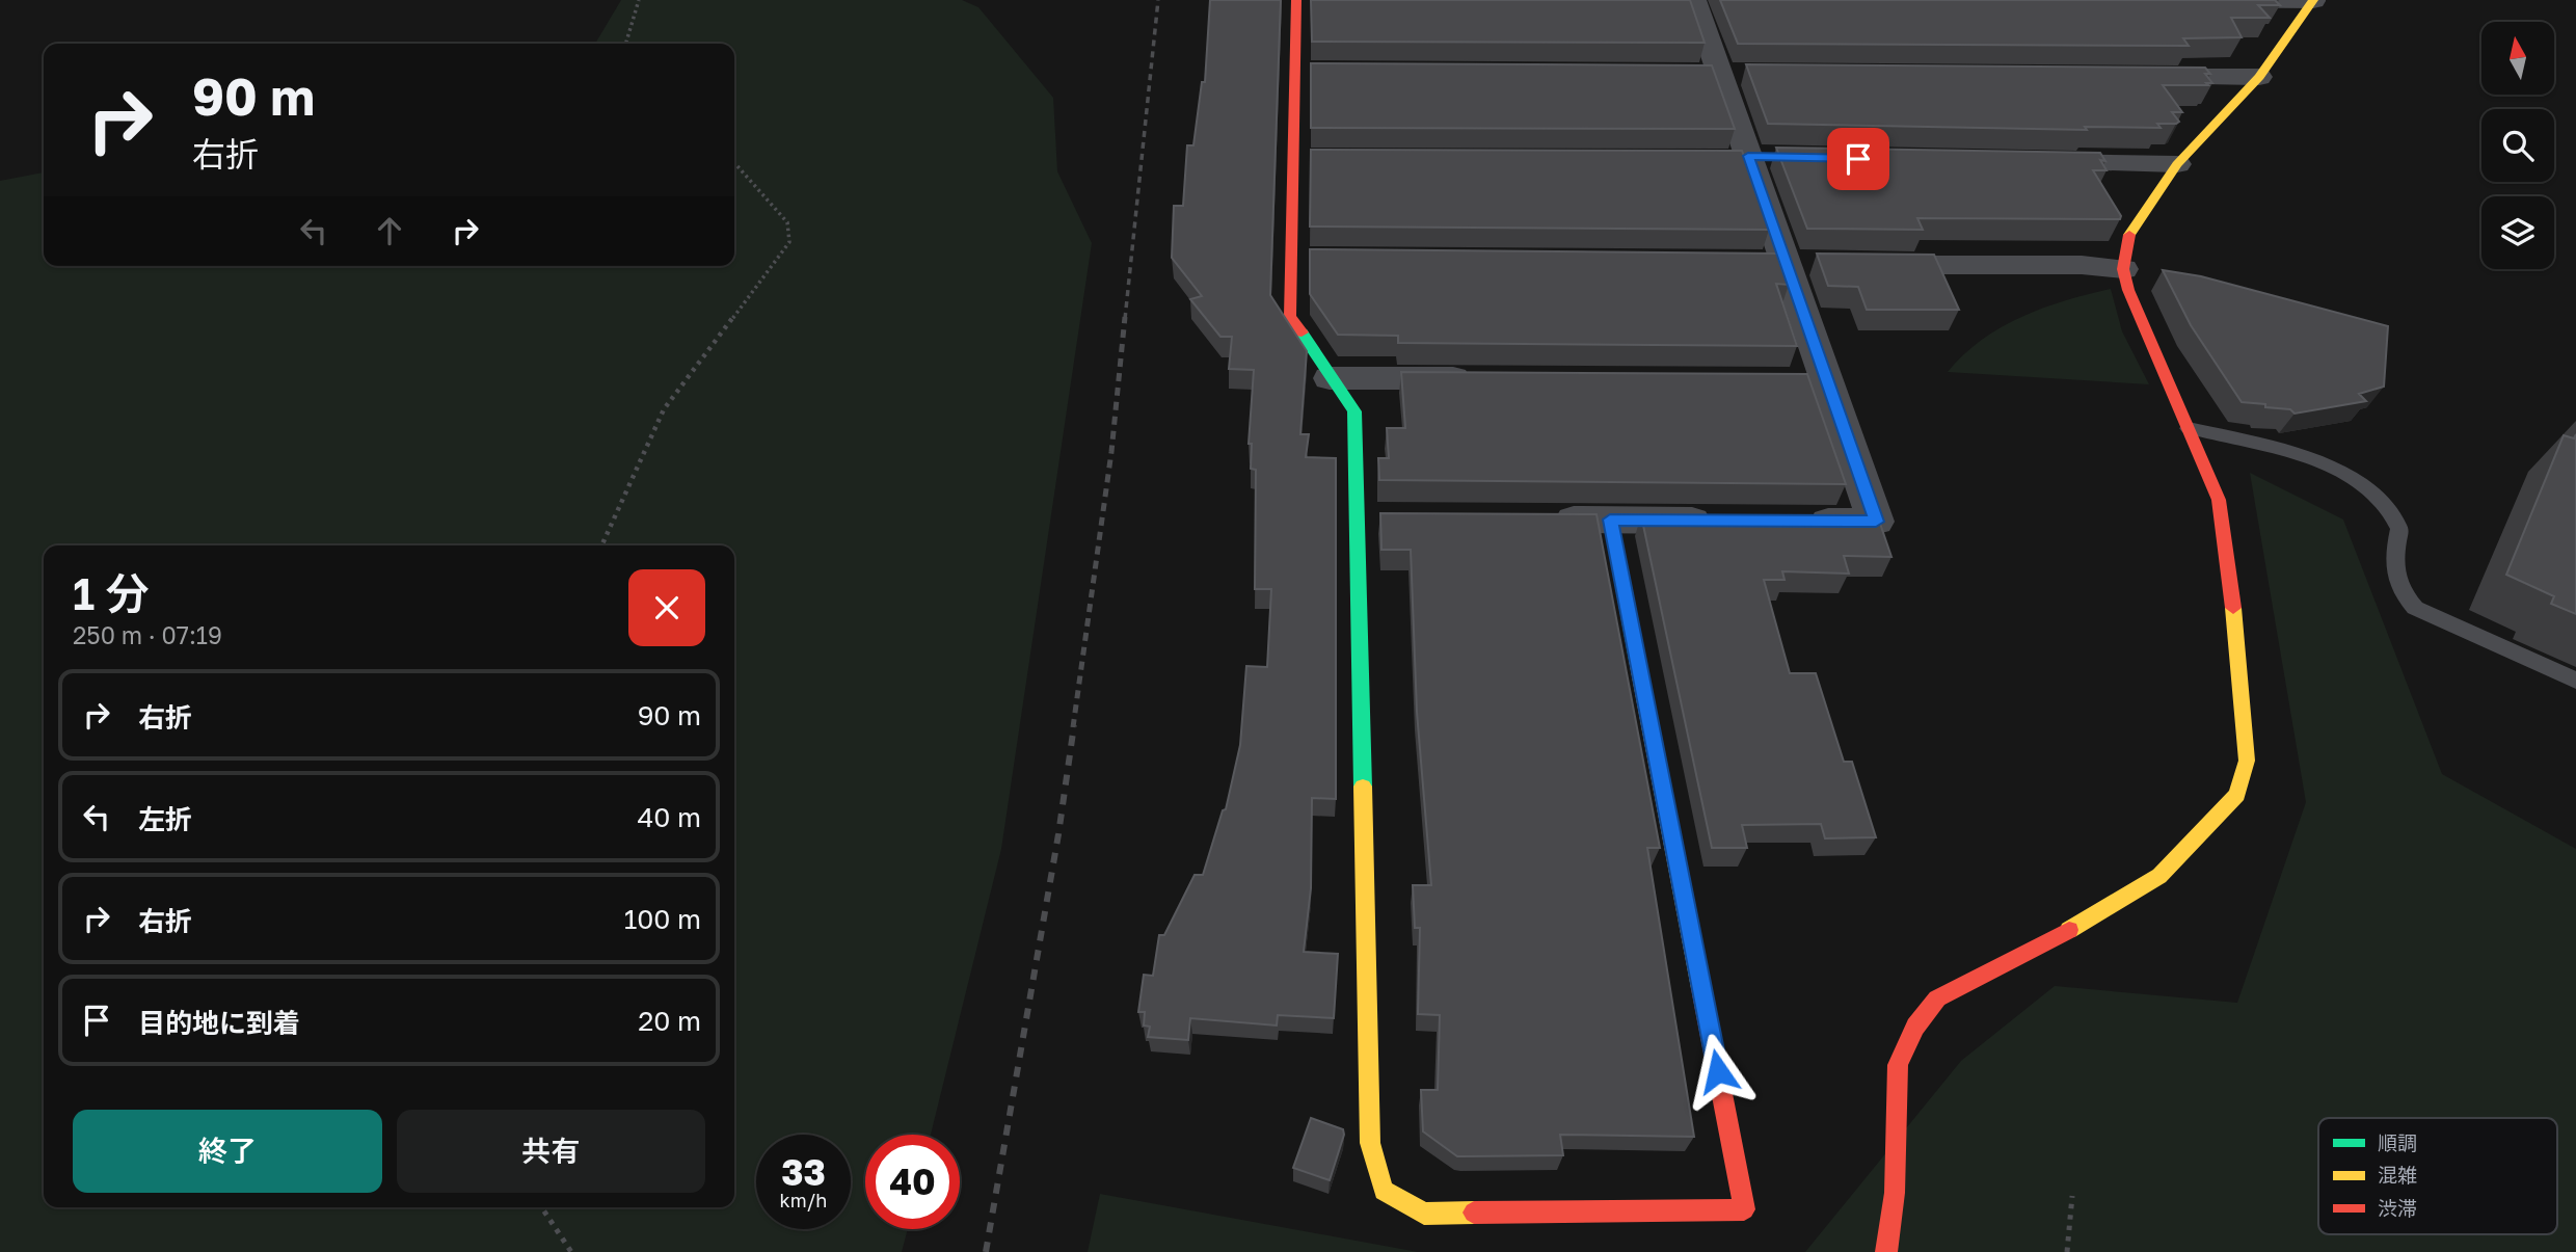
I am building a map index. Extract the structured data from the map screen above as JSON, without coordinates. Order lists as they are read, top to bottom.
{
  "legend": ["順調", "混雑", "渋滞"],
  "north": "top",
  "page": {
    "turn": ["90 m", "右折"],
    "heading": ["1 分", "250 m · 07:19"],
    "list": [
      {
        "name": "右折",
        "value": "90 m"
      },
      {
        "name": "左折",
        "value": "40 m"
      },
      {
        "name": "右折",
        "value": "100 m"
      },
      {
        "name": "目的地に到着",
        "value": "20 m"
      }
    ],
    "buttons": ["終了", "共有"],
    "speed": "33 km/h",
    "limit": "40"
  }
}
